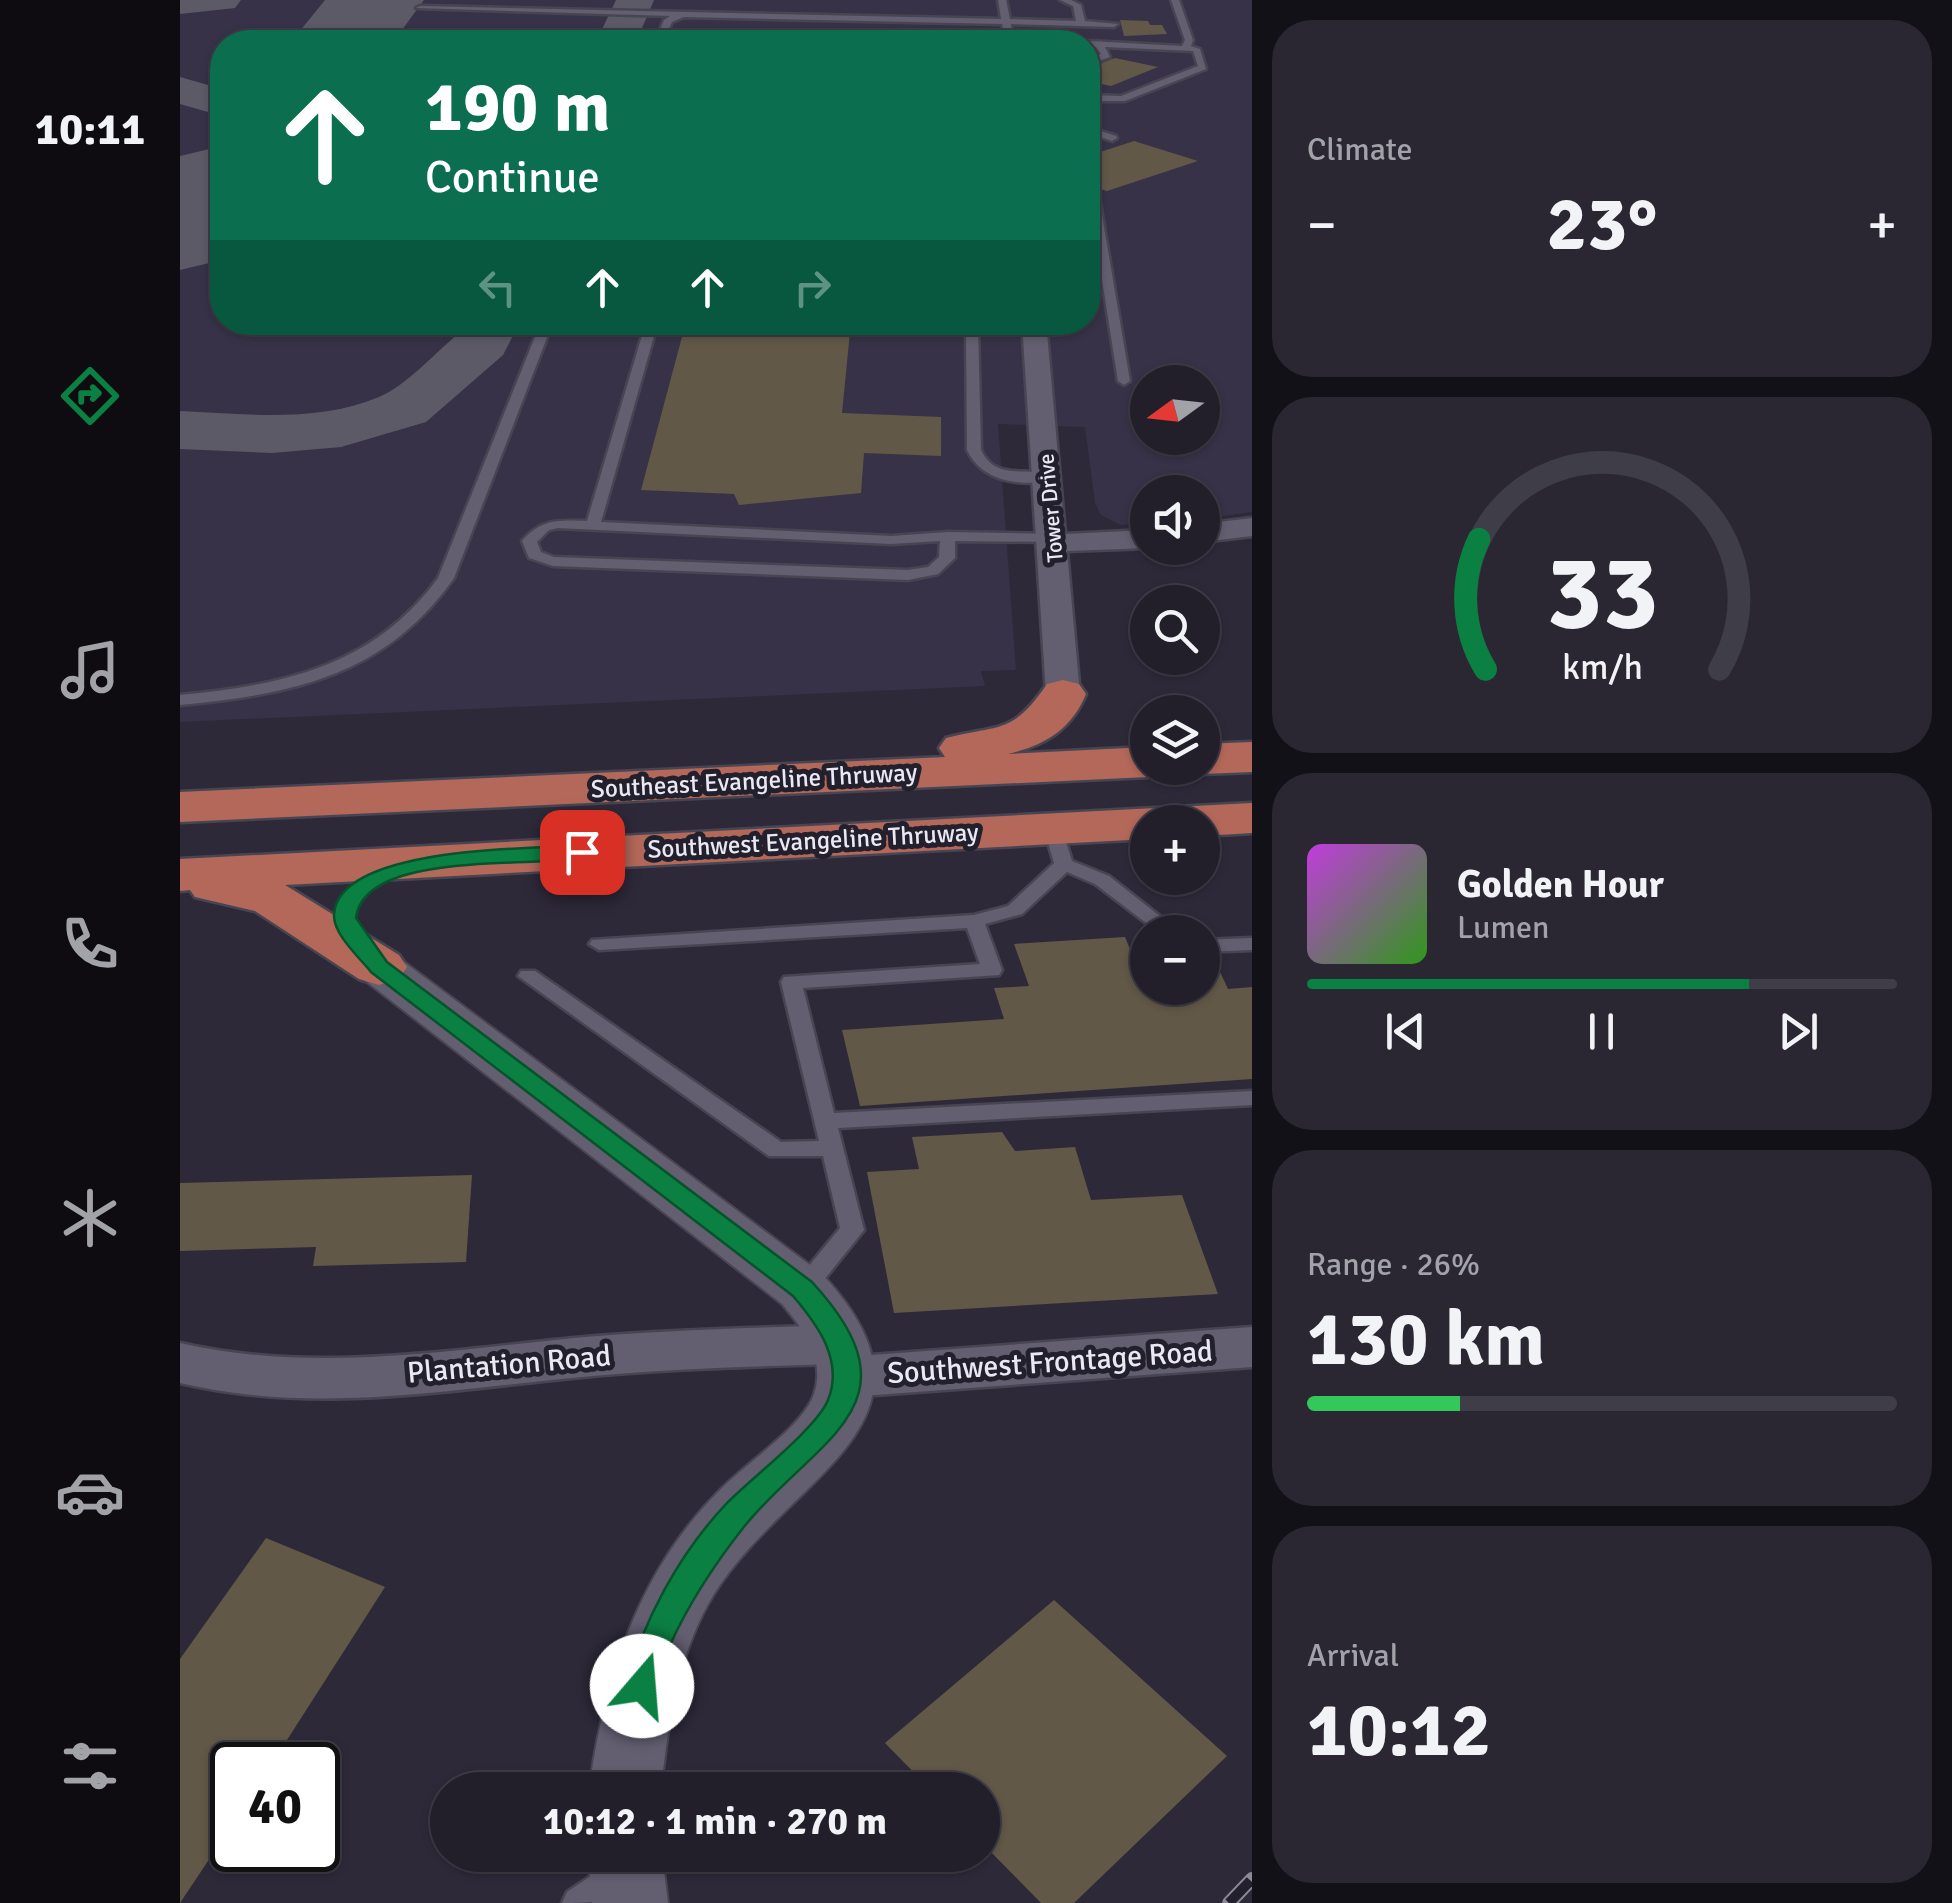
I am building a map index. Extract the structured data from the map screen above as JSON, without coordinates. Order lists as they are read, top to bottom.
{
  "streets": {
    "highway": ["Southeast Evangeline Thruway", "Southwest Evangeline Thruway"],
    "street": ["Tower Drive", "Southwest Frontage Road", "Plantation Road"]
  },
  "crossings": [
    ["Southwest Frontage Road", "Plantation Road"]
  ],
  "north": "left",
  "page": {
    "tabs": "10:11",
    "tile": [
      "Climate",
      ["Range · 26%", "130 km"],
      ["Arrival", "10:12"]
    ],
    "turn": ["190 m", "Continue"],
    "heat": ["−", "23°", "+"],
    "map_buttons": ["+", "−"],
    "song": ["Golden Hour", "Lumen"],
    "limit": "40",
    "trip": "10:12 · 1 min · 270 m",
    "gauge": ["33", "km/h"]
  }
}
